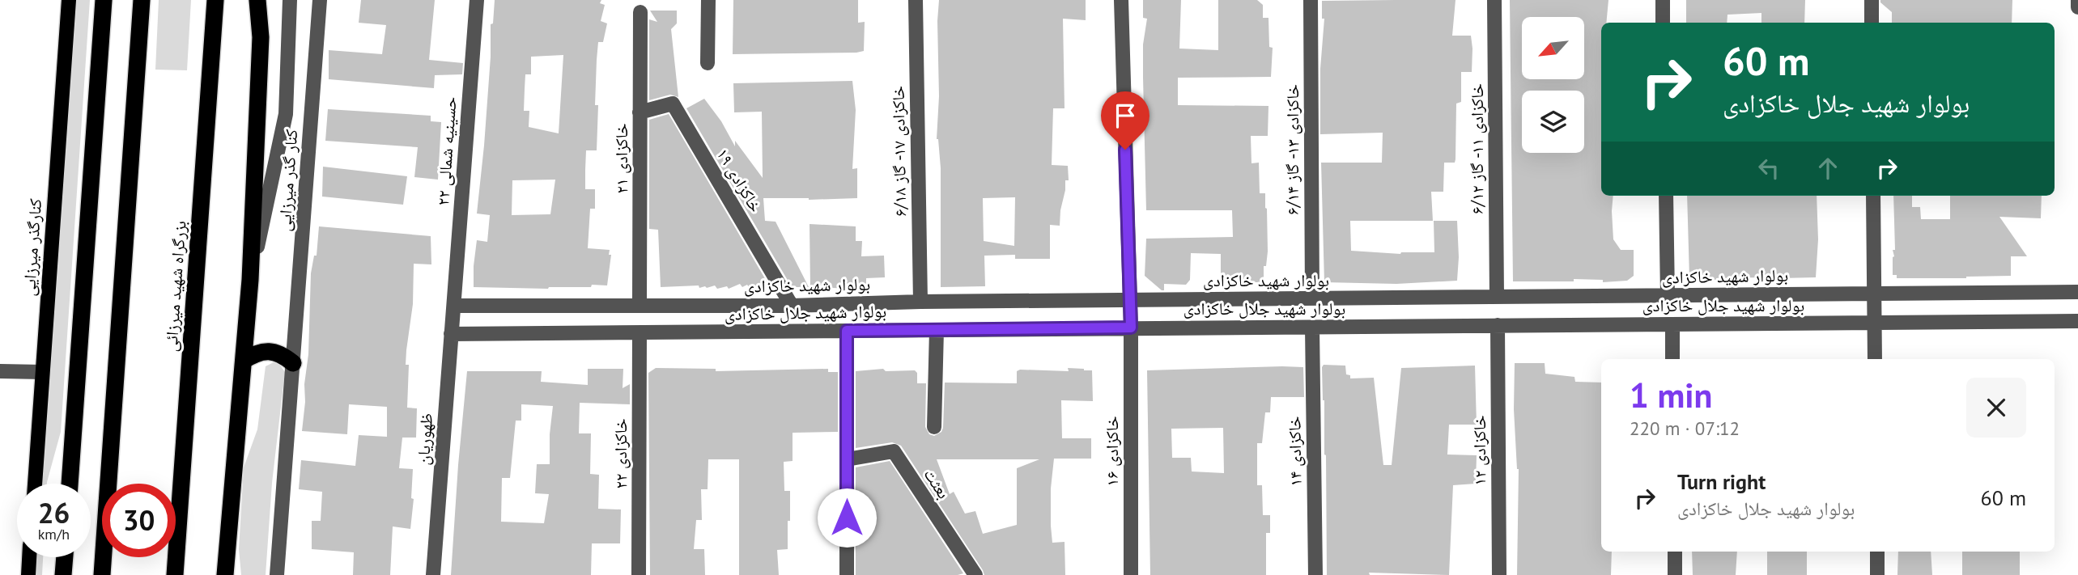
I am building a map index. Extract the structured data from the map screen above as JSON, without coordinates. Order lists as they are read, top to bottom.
{
  "streets": {
    "highway": ["بزرگراه شهید میرزائی"],
    "main road": ["کنارگذر میرزایی"],
    "street": [
      "خاکزادی ۱۱- گاز ۶/۱۲",
      "خاکزادی ۱۳- گاز ۶/۱۴",
      "حسینیه شمالی ۲۲",
      "خاکزادی ۱۷- گاز ۶/۱۸",
      "خاکزادی ۲۱",
      "کنار گذر میرزایی",
      "خاکزادی ۱۹",
      "بولوار شهید خاکزادی",
      "بولوار شهید جلال خاکزادی",
      "ظهوریان",
      "خاکزادی ۱۲",
      "خاکزادی ۱۶",
      "خاکزادی ۱۴",
      "خاکزادی ۲۲",
      "بعثت"
    ]
  },
  "crossings": [
    ["خاکزادی ۱۱- گاز ۶/۱۲", "بولوار شهید خاکزادی"],
    ["خاکزادی ۱۳- گاز ۶/۱۴", "بولوار شهید خاکزادی"],
    ["حسینیه شمالی ۲۲", "بولوار شهید خاکزادی"],
    ["حسینیه شمالی ۲۲", "ظهوریان"],
    ["خاکزادی ۱۷- گاز ۶/۱۸", "بولوار شهید خاکزادی"],
    ["خاکزادی ۲۱", "خاکزادی ۱۹"],
    ["خاکزادی ۲۱", "بولوار شهید خاکزادی"],
    ["خاکزادی ۱۹", "بولوار شهید خاکزادی"],
    ["بولوار شهید خاکزادی", "ظهوریان"],
    ["بولوار شهید خاکزادی", "خاکزادی ۱۶"],
    ["بولوار شهید جلال خاکزادی", "ظهوریان"],
    ["بولوار شهید جلال خاکزادی", "خاکزادی ۱۲"],
    ["بولوار شهید جلال خاکزادی", "خاکزادی ۱۶"],
    ["بولوار شهید جلال خاکزادی", "خاکزادی ۱۴"],
    ["بولوار شهید جلال خاکزادی", "خاکزادی ۲۲"]
  ],
  "north": "bottom left",
  "page": {
    "turn": ["60 m", "بولوار شهید جلال خاکزادی"],
    "heading": ["1 min", "220 m · 07:12"],
    "list": [
      {
        "name": "Turn right",
        "note": "بولوار شهید جلال خاکزادی",
        "value": "60 m"
      }
    ],
    "speed": "26 km/h",
    "limit": "30"
  }
}
